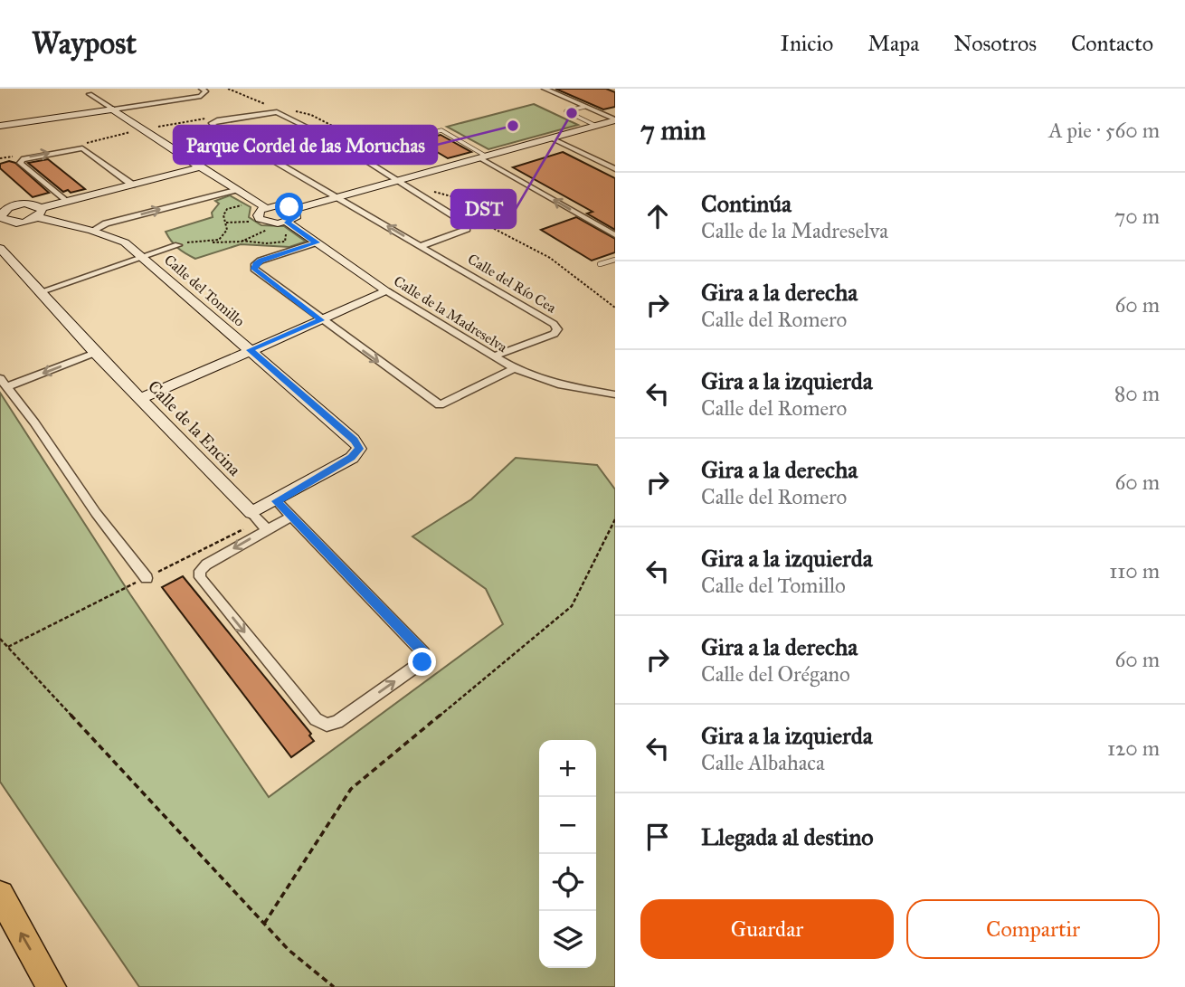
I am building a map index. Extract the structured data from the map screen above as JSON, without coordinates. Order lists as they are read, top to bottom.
{
  "streets": {
    "street": [
      "Calle del Río Cea",
      "Calle del Tomillo",
      "Calle de la Madreselva",
      "Calle de la Encina"
    ]
  },
  "crossings": [
    ["Calle del Río Cea", "Calle de la Madreselva"]
  ],
  "places": ["DST", "Parque Cordel de las Moruchas"],
  "page": {
    "header": "Waypost",
    "nav": [
      "Inicio",
      "Mapa",
      "Nosotros",
      "Contacto"
    ],
    "heading": ["7 min", "A pie · 560 m"],
    "list": [
      ["Continúa", "Calle de la Madreselva", "70 m"],
      ["Gira a la derecha", "Calle del Romero", "60 m"],
      ["Gira a la izquierda", "Calle del Romero", "80 m"],
      ["Gira a la derecha", "Calle del Romero", "60 m"],
      ["Gira a la izquierda", "Calle del Tomillo", "110 m"],
      ["Gira a la derecha", "Calle del Orégano", "60 m"],
      ["Gira a la izquierda", "Calle Albahaca", "120 m"],
      "Llegada al destino"
    ],
    "map_buttons": ["+", "−"],
    "buttons": ["Guardar", "Compartir"]
  }
}
